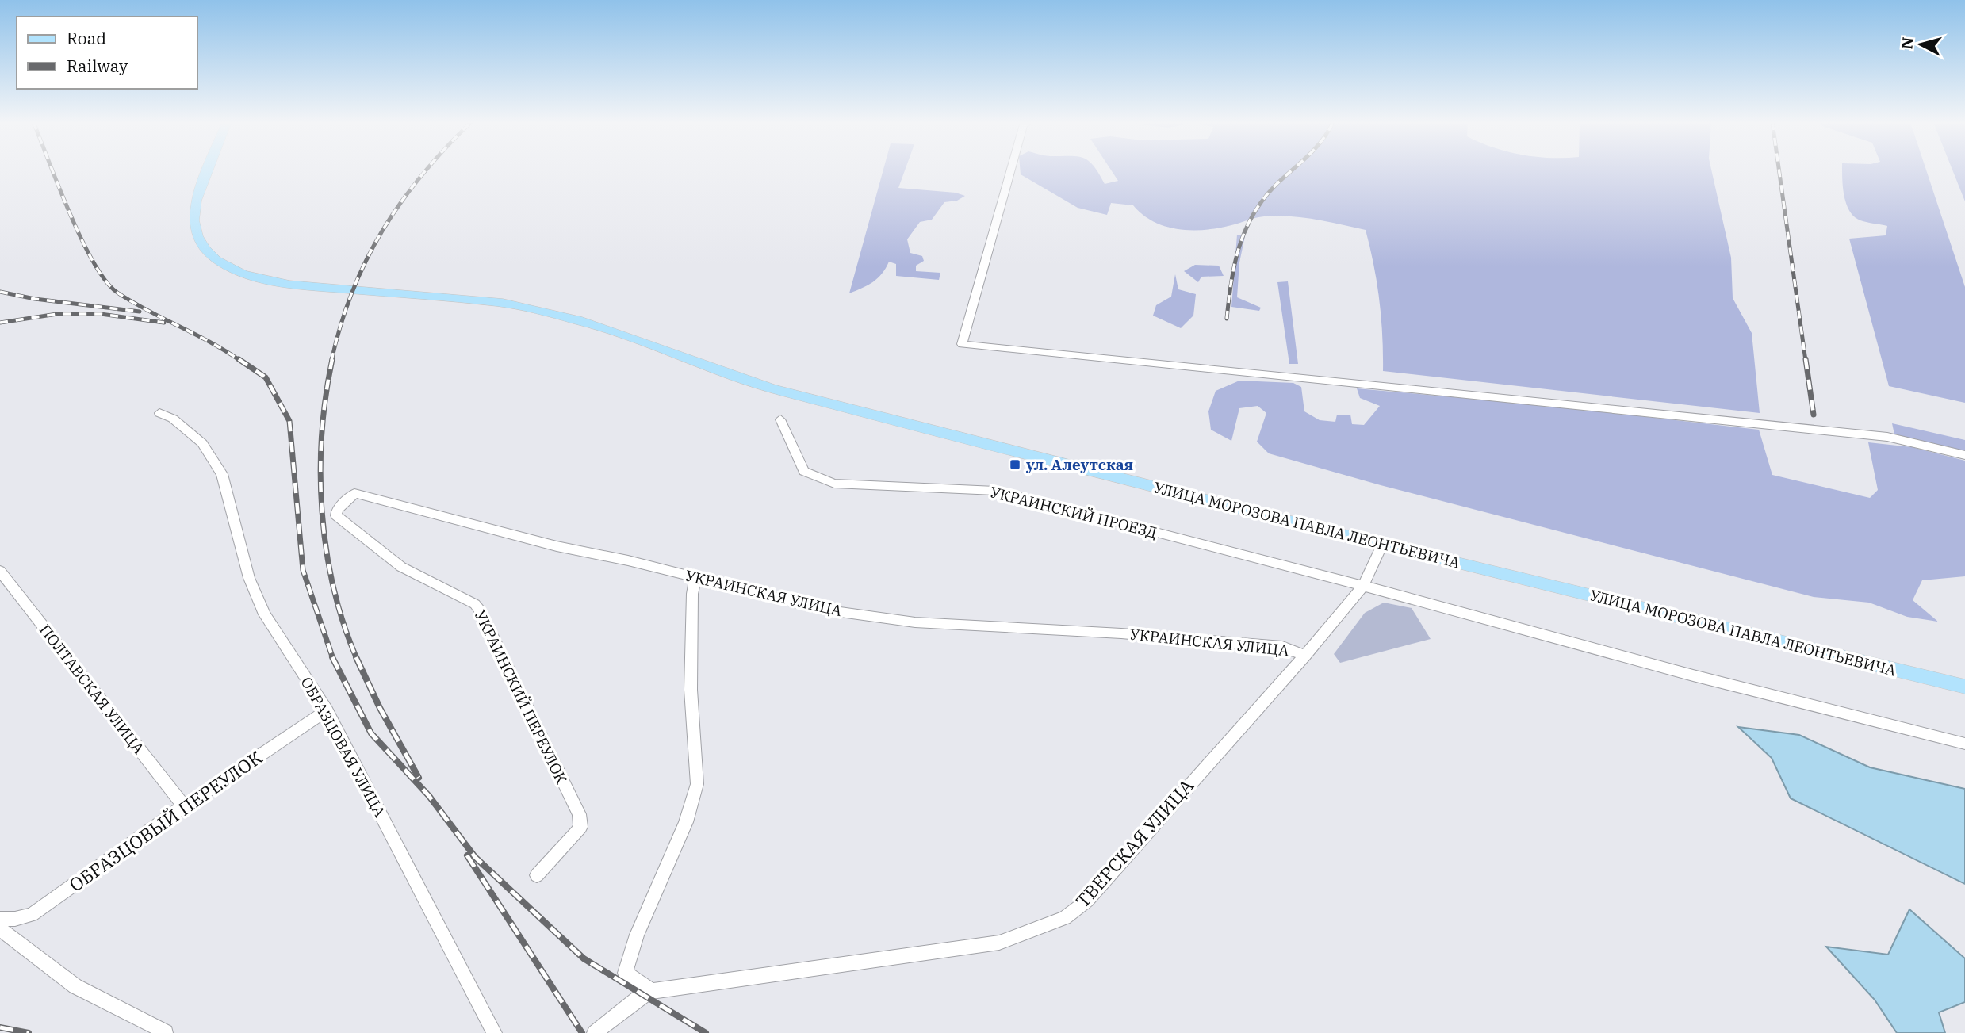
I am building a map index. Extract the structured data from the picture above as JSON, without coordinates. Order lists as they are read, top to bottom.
{
  "streets": {
    "main road": ["УЛИЦА МОРОЗОВА ПАВЛА ЛЕОНТЬЕВИЧА"],
    "street": [
      "УКРАИНСКИЙ ПРОЕЗД",
      "УКРАИНСКАЯ УЛИЦА",
      "ПОЛТАВСКАЯ УЛИЦА",
      "УКРАИНСКИЙ ПЕРЕУЛОК",
      "ОБРАЗЦОВАЯ УЛИЦА",
      "ОБРАЗЦОВЫЙ ПЕРЕУЛОК",
      "ТВЕРСКАЯ УЛИЦА"
    ]
  },
  "crossings": [
    ["УКРАИНСКИЙ ПРОЕЗД", "ТВЕРСКАЯ УЛИЦА"],
    ["УЛИЦА МОРОЗОВА ПАВЛА ЛЕОНТЬЕВИЧА", "ТВЕРСКАЯ УЛИЦА"],
    ["УКРАИНСКАЯ УЛИЦА", "УКРАИНСКИЙ ПЕРЕУЛОК"],
    ["УКРАИНСКАЯ УЛИЦА", "ТВЕРСКАЯ УЛИЦА"],
    ["ПОЛТАВСКАЯ УЛИЦА", "ОБРАЗЦОВЫЙ ПЕРЕУЛОК"],
    ["ОБРАЗЦОВАЯ УЛИЦА", "ОБРАЗЦОВЫЙ ПЕРЕУЛОК"]
  ],
  "places": {
    "transit": ["ул. Алеутская"]
  },
  "legend": ["Road", "Railway"],
  "north": "left"
}
